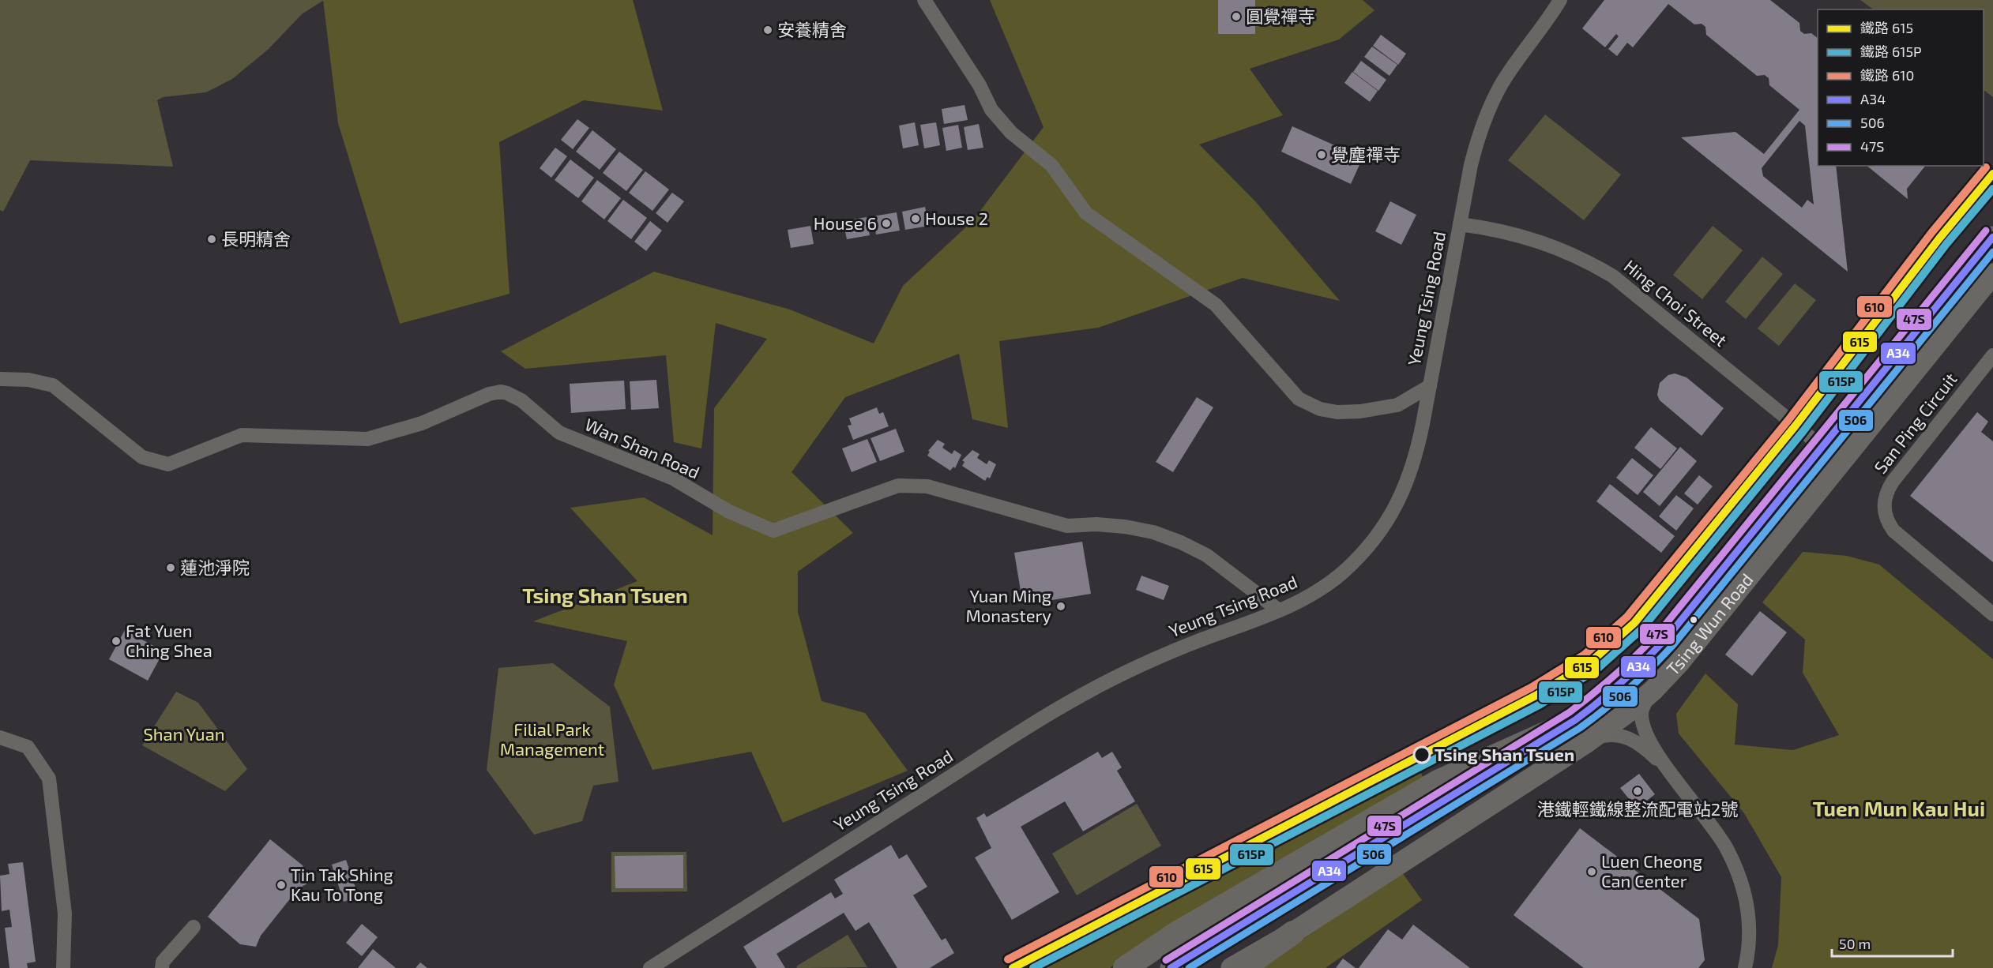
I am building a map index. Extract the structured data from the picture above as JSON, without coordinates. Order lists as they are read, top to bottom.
{
  "streets": {
    "main road": ["Tsing Wun Road"],
    "street": [
      "Yeung Tsing Road",
      "Hing Choi Street",
      "San Ping Circuit",
      "Wan Shan Road"
    ]
  },
  "crossings": [
    ["Yeung Tsing Road", "Hing Choi Street"],
    ["Yeung Tsing Road", "Wan Shan Road"],
    ["Hing Choi Street", "Tsing Wun Road"]
  ],
  "districts": ["Tsing Shan Tsuen", "Tuen Mun Kau Hui"],
  "parks": ["Filial Park Management", "Shan Yuan"],
  "places": [
    "圓覺禪寺",
    "安養精舍",
    "覺塵禪寺",
    "House 2",
    "House 6",
    "長明精舍",
    "蓮池淨院",
    "Yuan Ming Monastery",
    "Fat Yuen Ching Shea",
    "Tsing Shan Tsuen",
    "港鐵輕鐵線整流配電站2號",
    "Luen Cheong Can Center",
    "Tin Tak Shing Kau To Tong"
  ],
  "lines": [
    "rail line 610",
    "rail line 615",
    "rail line 615P",
    "transit line 47S",
    "transit line A34",
    "transit line 506"
  ],
  "legend": [
    "鐵路 615",
    "鐵路 615P",
    "鐵路 610",
    "A34",
    "506",
    "47S"
  ],
  "scale_bar": "50 m"
}
